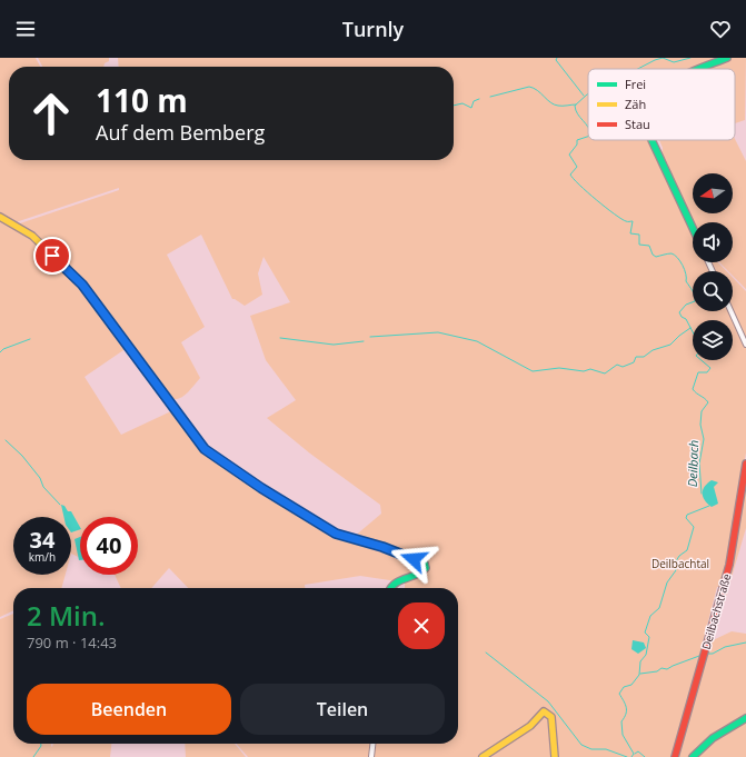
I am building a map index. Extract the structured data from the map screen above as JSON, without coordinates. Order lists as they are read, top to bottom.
{
  "streets": {
    "street": ["Deilbachstraße"]
  },
  "water": ["Deilbach"],
  "parks": ["Deilbachtal"],
  "legend": ["Frei", "Zäh", "Stau"],
  "north": "left",
  "page": {
    "header": "Turnly",
    "turn": ["110 m", "Auf dem Bemberg"],
    "speed": "34 km/h",
    "limit": "40",
    "heading": ["2 Min.", "790 m · 14:43"],
    "buttons": ["Beenden", "Teilen"]
  }
}
